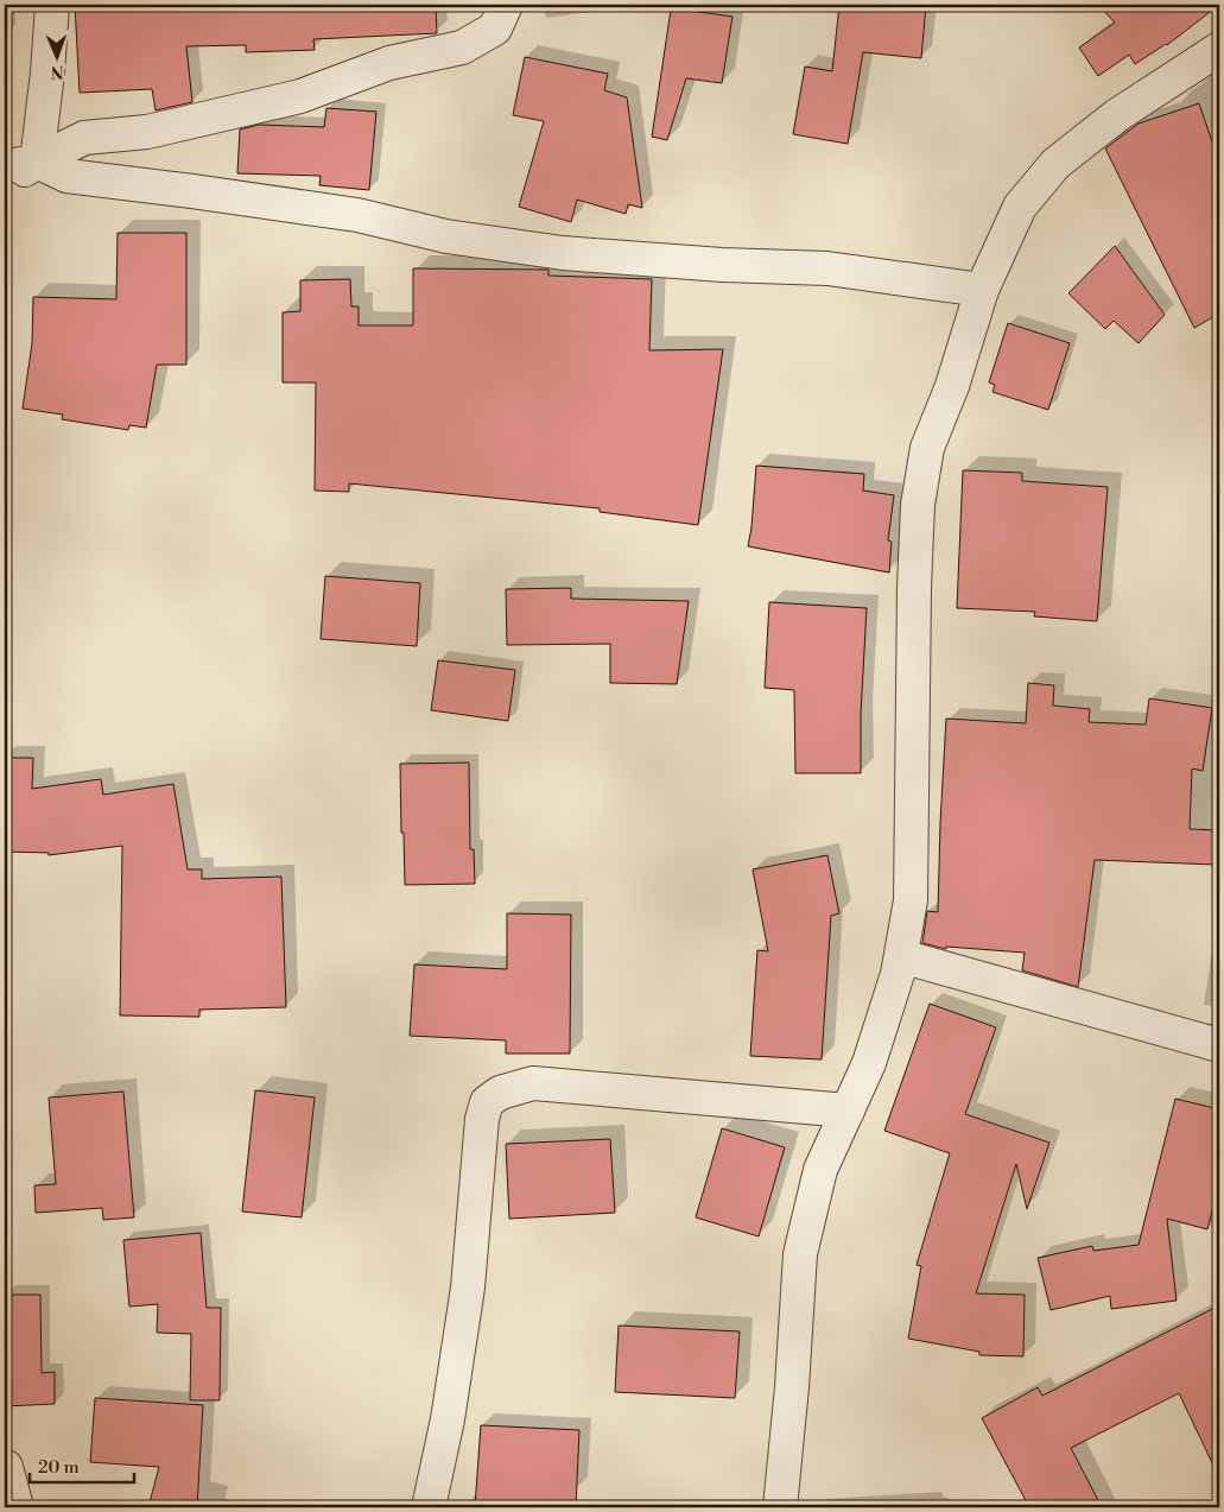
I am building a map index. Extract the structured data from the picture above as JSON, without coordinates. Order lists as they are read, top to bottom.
{
  "scale_bar": "20 m",
  "north": "bottom"
}
